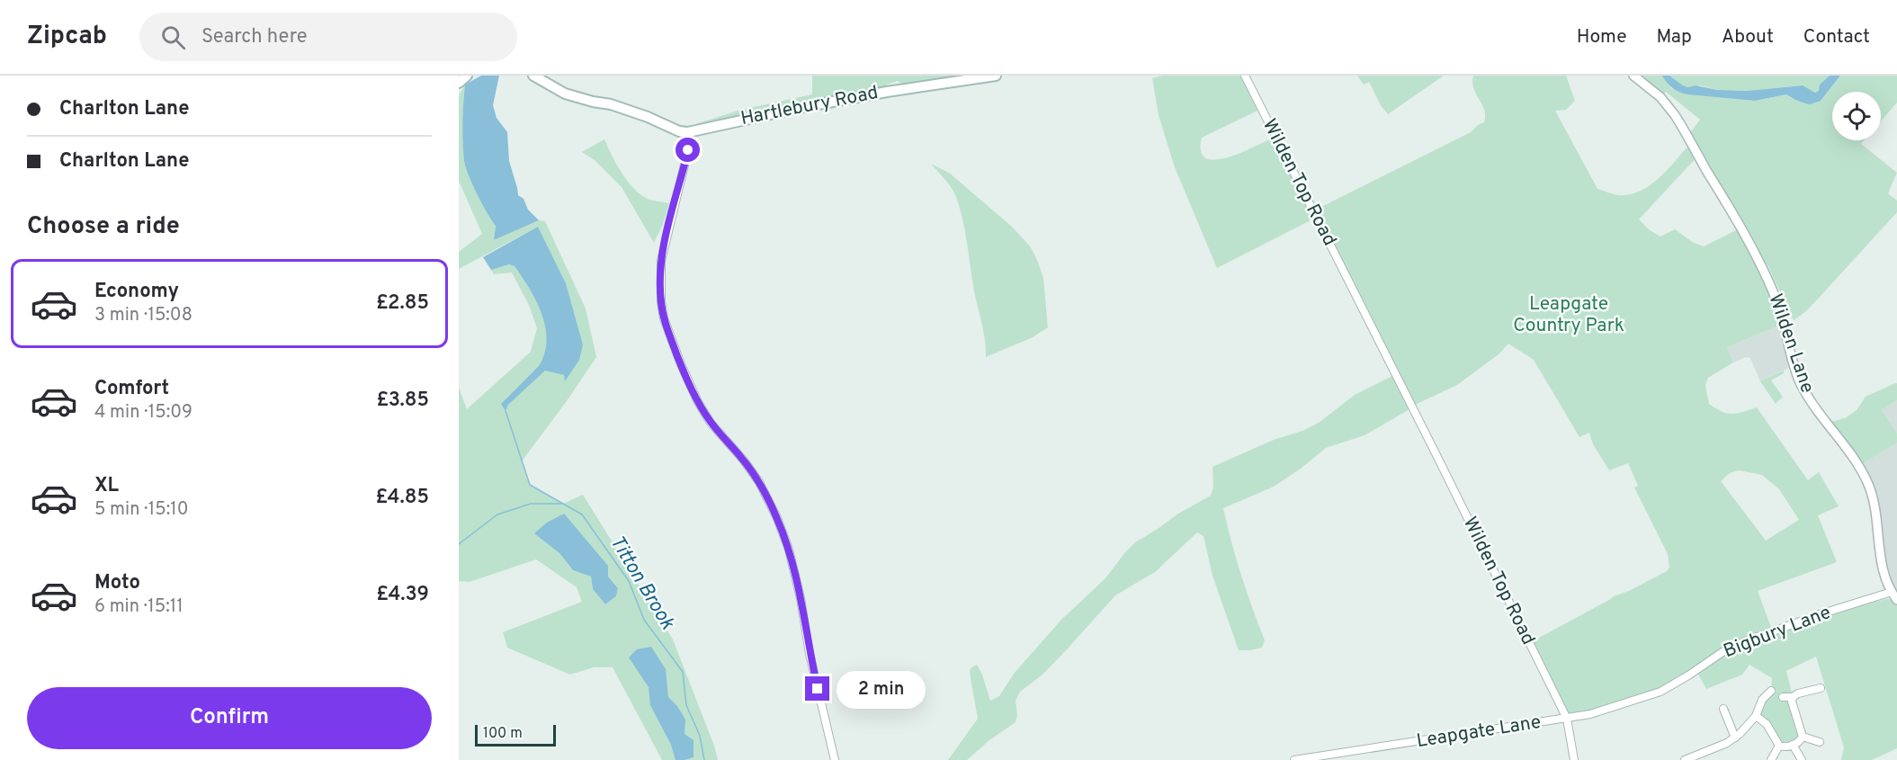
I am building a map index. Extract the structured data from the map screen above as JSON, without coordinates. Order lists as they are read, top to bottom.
{
  "streets": {
    "main road": ["Hartlebury Road"],
    "street": [
      "Wilden Top Road",
      "Wilden Lane",
      "Bigbury Lane",
      "Leapgate Lane"
    ]
  },
  "crossings": [
    ["Wilden Top Road", "Bigbury Lane"],
    ["Wilden Top Road", "Leapgate Lane"],
    ["Wilden Lane", "Bigbury Lane"],
    ["Bigbury Lane", "Leapgate Lane"]
  ],
  "water": ["Titton Brook"],
  "parks": ["Leapgate Country Park"],
  "scale_bar": "100 m",
  "page": {
    "header": "Zipcab",
    "search": "Search here",
    "nav": [
      "Home",
      "Map",
      "About",
      "Contact"
    ],
    "banner": ["Charlton Lane", "Charlton Lane"],
    "heading": "Choose a ride",
    "list": [
      {
        "name": "Economy",
        "note": "3 min · 15:08",
        "value": "£2.85"
      },
      {
        "name": "Comfort",
        "note": "4 min · 15:09",
        "value": "£3.85"
      },
      {
        "name": "XL",
        "note": "5 min · 15:10",
        "value": "£4.85"
      },
      {
        "name": "Moto",
        "note": "6 min · 15:11",
        "value": "£4.39"
      }
    ],
    "bubble": "2 min",
    "buttons": "Confirm",
    "scale": "100 m"
  }
}
